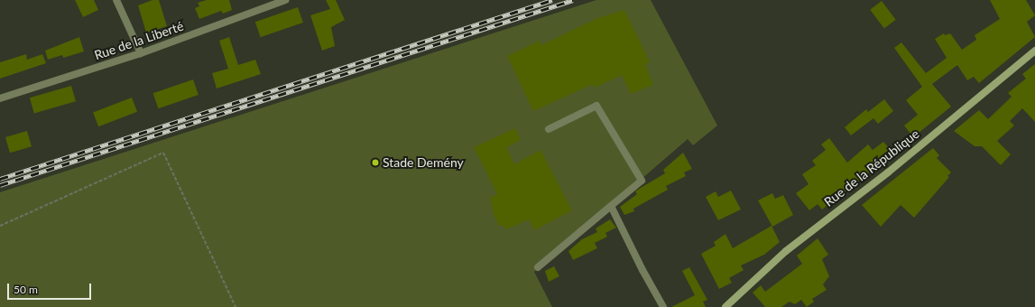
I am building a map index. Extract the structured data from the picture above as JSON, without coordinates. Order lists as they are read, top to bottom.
{
  "streets": {
    "main road": ["Rue de la République"],
    "street": ["Rue de la Liberté"]
  },
  "places": ["Stade Demény"],
  "scale_bar": "50 m"
}
